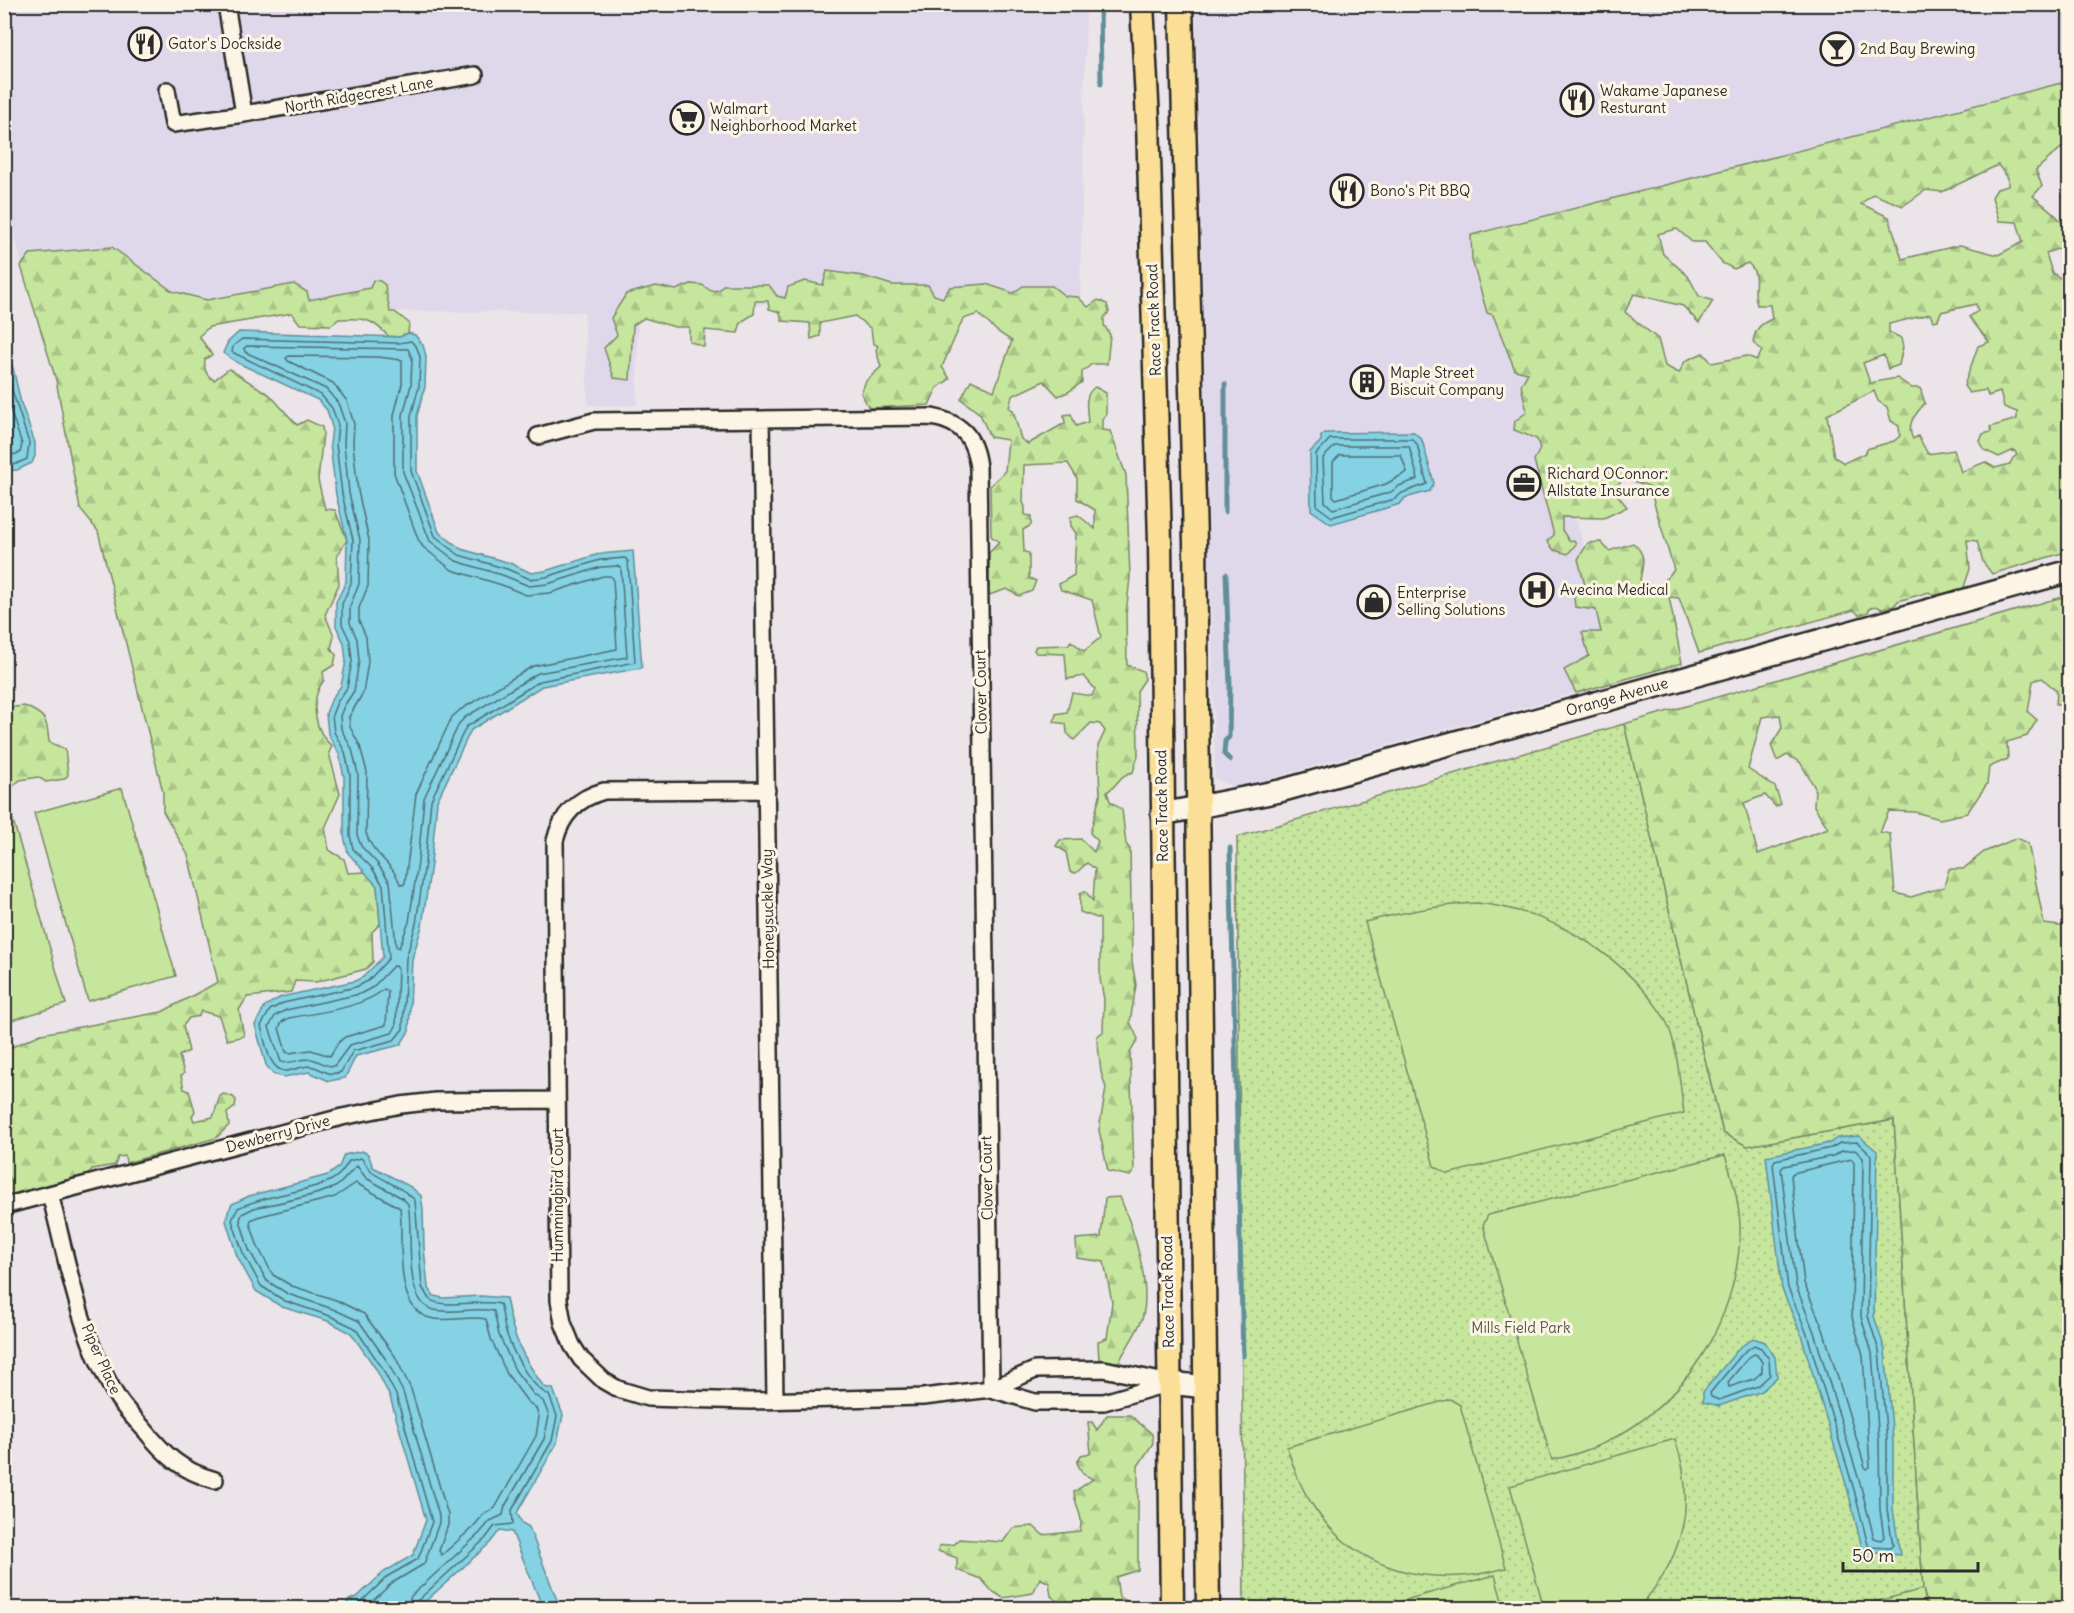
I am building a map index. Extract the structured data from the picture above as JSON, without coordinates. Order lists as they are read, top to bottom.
{
  "streets": {
    "main road": ["Race Track Road"],
    "street": [
      "North Ridgecrest Lane",
      "Clover Court",
      "Orange Avenue",
      "Honeysuckle Way",
      "Dewberry Drive",
      "Hummingbird Court",
      "Piper Place"
    ]
  },
  "crossings": [
    ["Race Track Road", "Orange Avenue"],
    ["Race Track Road", "Hummingbird Court"],
    ["Clover Court", "Honeysuckle Way"],
    ["Clover Court", "Hummingbird Court"],
    ["Honeysuckle Way", "Hummingbird Court"],
    ["Dewberry Drive", "Hummingbird Court"],
    ["Dewberry Drive", "Piper Place"]
  ],
  "parks": ["Mills Field Park"],
  "places": {
    "restaurant": ["Gator's Dockside", "Wakame Japanese Resturant", "Bono's Pit BBQ"],
    "bar": ["2nd Bay Brewing"],
    "supermarket": ["Walmart Neighborhood Market"],
    "building": ["Maple Street Biscuit Company"],
    "office": ["Richard OConnor: Allstate Insurance"],
    "hospital": ["Avecina Medical"],
    "shop": ["Enterprise Selling Solutions"]
  },
  "scale_bar": "50 m"
}
